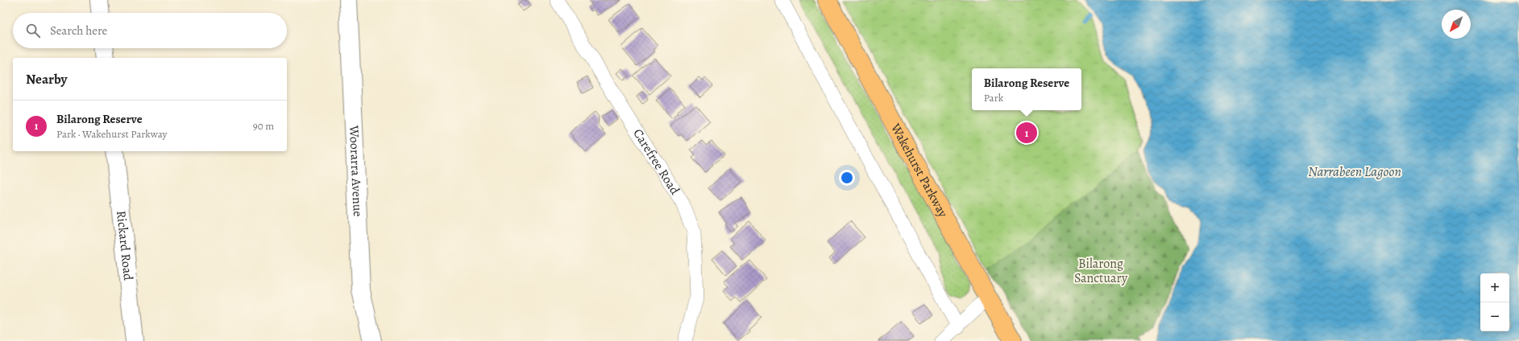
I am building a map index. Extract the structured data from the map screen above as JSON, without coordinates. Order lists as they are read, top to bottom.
{
  "streets": {
    "main road": ["Wakehurst Parkway"],
    "street": ["Carefree Road", "Woorarra Avenue", "Rickard Road"]
  },
  "water": ["Narrabeen Lagoon"],
  "parks": ["Bilarong Sanctuary"],
  "north": "bottom left",
  "page": {
    "search": "Search here",
    "heading": "Nearby",
    "popup": ["Bilarong Reserve", "Park"],
    "list": [
      {
        "mark": "1",
        "name": "Bilarong Reserve",
        "note": "Park · Wakehurst Parkway",
        "value": "90 m"
      }
    ],
    "pins": "1",
    "map_buttons": ["+", "−"]
  }
}
